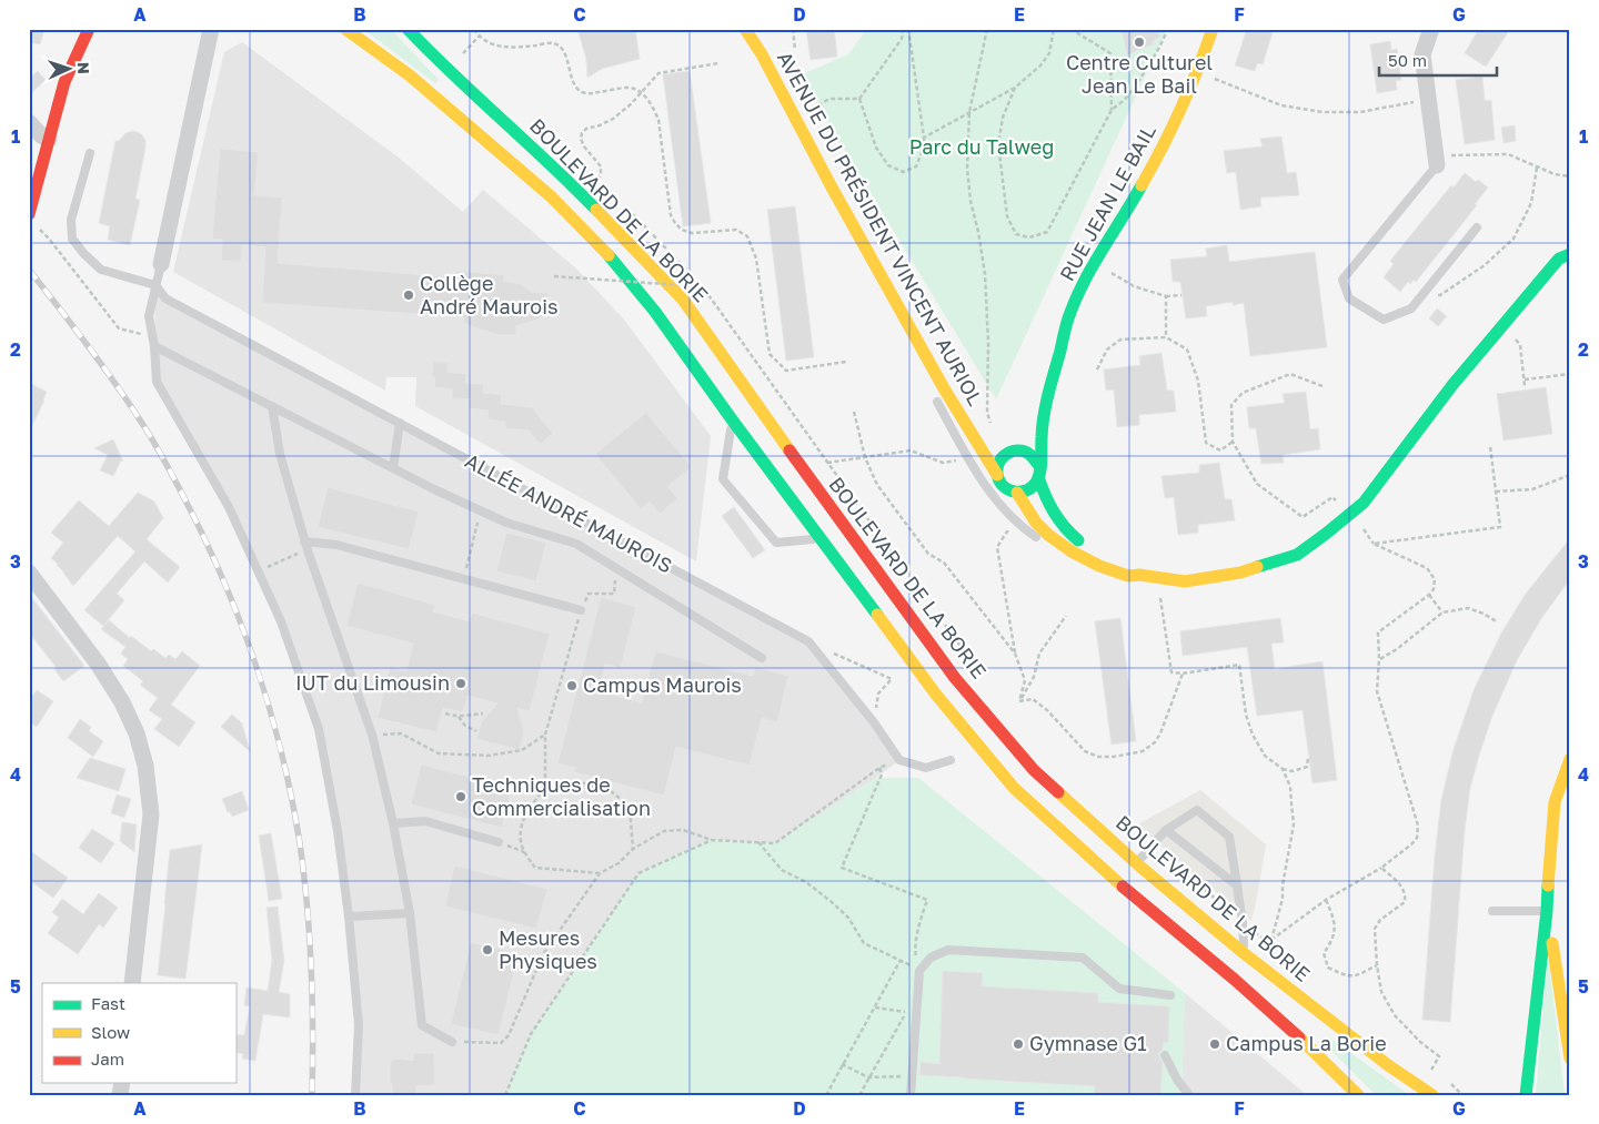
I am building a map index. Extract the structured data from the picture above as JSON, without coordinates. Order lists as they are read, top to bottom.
{
  "streets": {
    "main road": ["RUE JEAN LE BAIL", "BOULEVARD DE LA BORIE", "AVENUE DU PRÉSIDENT VINCENT AURIOL"],
    "lane": ["ALLÉE ANDRÉ MAUROIS"]
  },
  "crossings": [
    ["RUE JEAN LE BAIL", "AVENUE DU PRÉSIDENT VINCENT AURIOL"]
  ],
  "parks": ["Parc du Talweg"],
  "places": [
    "Centre Culturel Jean Le Bail",
    "Collège André Maurois",
    "IUT du Limousin",
    "Campus Maurois",
    "Techniques de Commercialisation",
    "Mesures Physiques",
    "Gymnase G1",
    "Campus La Borie"
  ],
  "legend": ["Fast", "Slow", "Jam"],
  "scale_bar": "50 m",
  "north": "right",
  "grid": {
    "columns": [
      "A",
      "B",
      "C",
      "D",
      "E",
      "F",
      "G"
    ],
    "rows": [
      "1",
      "2",
      "3",
      "4",
      "5"
    ]
  }
}
